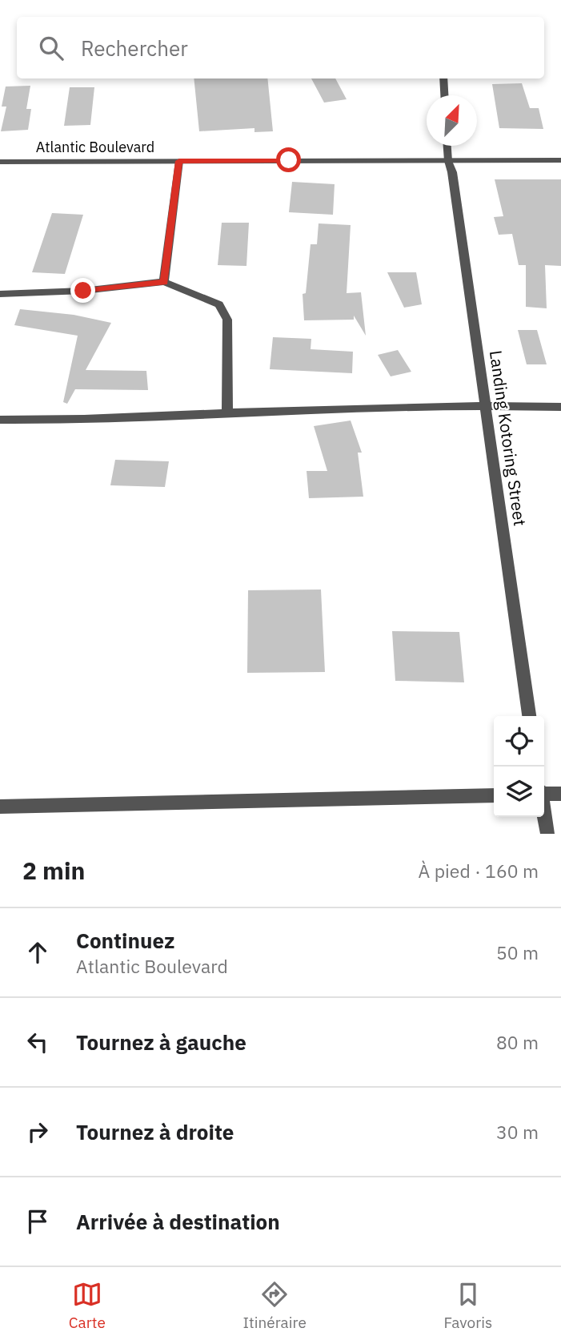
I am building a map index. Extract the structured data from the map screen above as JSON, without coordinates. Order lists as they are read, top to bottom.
{
  "streets": {
    "street": ["Atlantic Boulevard", "Landing Kotoring Street"]
  },
  "crossings": [
    ["Atlantic Boulevard", "Landing Kotoring Street"]
  ],
  "north": "top right",
  "page": {
    "search": "Rechercher",
    "heading": ["2 min", "À pied · 160 m"],
    "list": [
      ["Continuez", "Atlantic Boulevard", "50 m"],
      ["Tournez à gauche", "80 m"],
      ["Tournez à droite", "30 m"],
      "Arrivée à destination"
    ],
    "nav": ["Carte", "Itinéraire", "Favoris"]
  }
}
